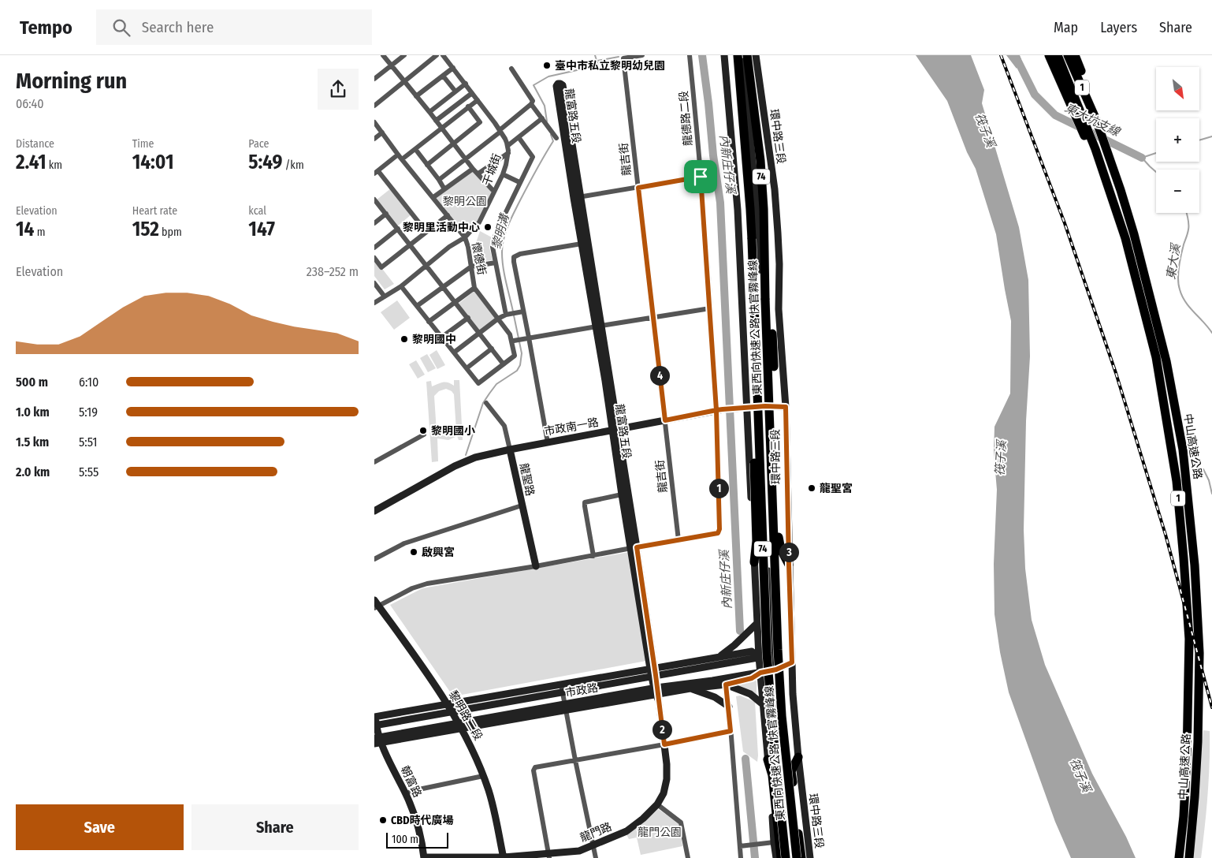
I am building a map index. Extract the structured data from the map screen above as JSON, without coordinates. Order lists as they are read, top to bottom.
{
  "streets": {
    "highway": [
      "1",
      "74",
      "東西向快速公路 快官霧峰線",
      "中山高速公路"
    ],
    "street": [
      "龍富路五段",
      "龍德路二段",
      "環中路三段",
      "龍吉街",
      "干城街",
      "懷德街",
      "市政南一路",
      "龍聖路",
      "市政路",
      "黎明路二段",
      "朝富路",
      "龍門路"
    ]
  },
  "crossings": [
    ["龍富路五段", "市政南一路"],
    ["龍富路五段", "市政路"],
    ["龍富路五段", "龍門路"],
    ["龍德路二段", "龍吉街"],
    ["龍德路二段", "市政南一路"],
    ["環中路三段", "東西向快速公路 快官霧峰線"],
    ["環中路三段", "市政南一路"],
    ["環中路三段", "市政路"],
    ["龍吉街", "市政南一路"],
    ["干城街", "懷德街"],
    ["市政南一路", "龍聖路"],
    ["市政路", "黎明路二段"],
    ["市政路", "朝富路"],
    ["市政路", "龍門路"],
    ["黎明路二段", "龍門路"],
    ["朝富路", "龍門路"]
  ],
  "water": [
    "東大坑支線",
    "筏子溪",
    "內新庄仔溪",
    "黎明溝",
    "東大溪"
  ],
  "parks": ["黎明公園", "龍門公園"],
  "places": [
    "臺中市私立黎明幼兒園",
    "黎明里活動中心",
    "黎明國中",
    "黎明國小",
    "龍聖宮",
    "啟興宮",
    "CBD時代廣場"
  ],
  "scale_bar": "100 m",
  "north": "bottom right",
  "page": {
    "header": "Tempo",
    "search": "Search here",
    "nav": ["Map", "Layers", "Share"],
    "heading": ["Morning run", "06:40"],
    "map_buttons": ["+", "−"],
    "stats": [
      ["Distance", "2.41 km"],
      ["Time", "14:01"],
      ["Pace", "5:49 /km"],
      ["Elevation", "14 m"],
      ["Heart rate", "152 bpm"],
      ["kcal", "147"]
    ],
    "chart": ["Elevation", "238–252 m"],
    "pins": [
      "4",
      "1",
      "3",
      "2"
    ],
    "list": [
      {
        "name": "500 m",
        "note": "6:10"
      },
      {
        "name": "1.0 km",
        "note": "5:19"
      },
      {
        "name": "1.5 km",
        "note": "5:51"
      },
      {
        "name": "2.0 km",
        "note": "5:55"
      }
    ],
    "buttons": ["Save", "Share"],
    "scale": "100 m"
  }
}
